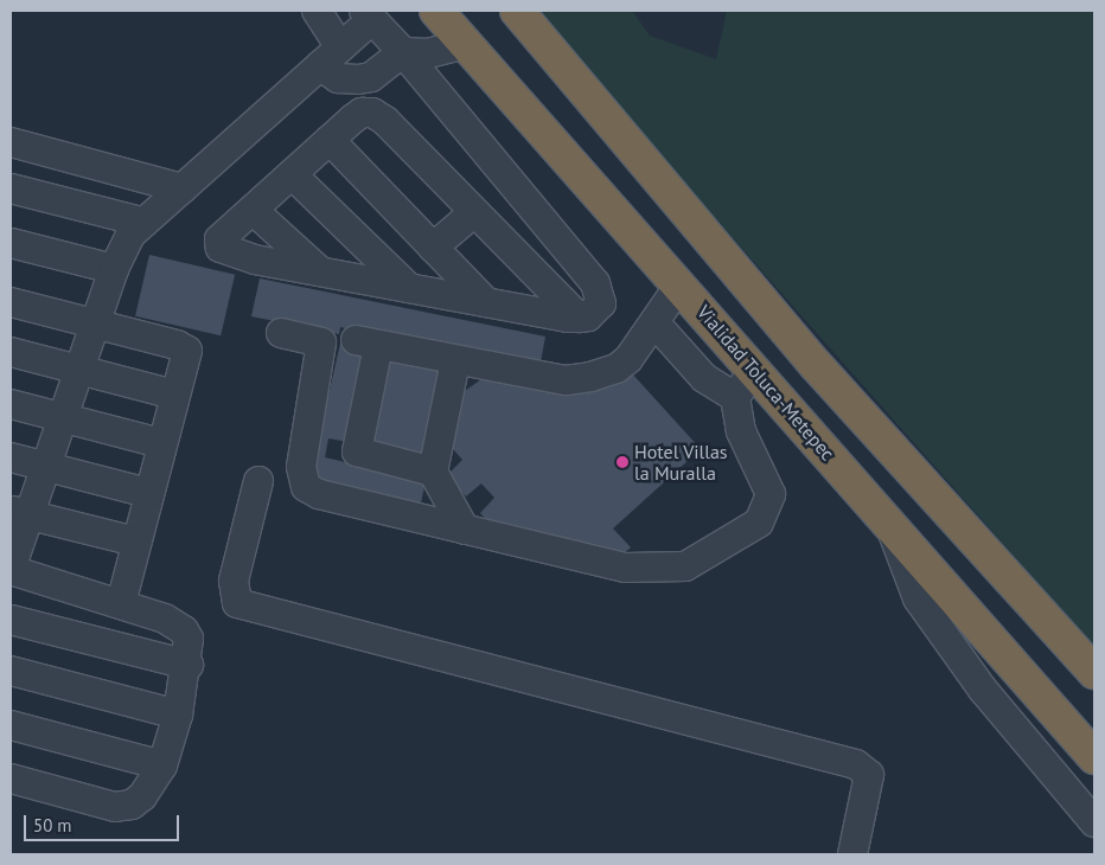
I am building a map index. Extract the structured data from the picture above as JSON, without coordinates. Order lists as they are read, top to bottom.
{
  "streets": {
    "highway": ["Vialidad Toluca-Metepec"]
  },
  "places": ["Hotel Villas la Muralla"],
  "scale_bar": "50 m"
}
